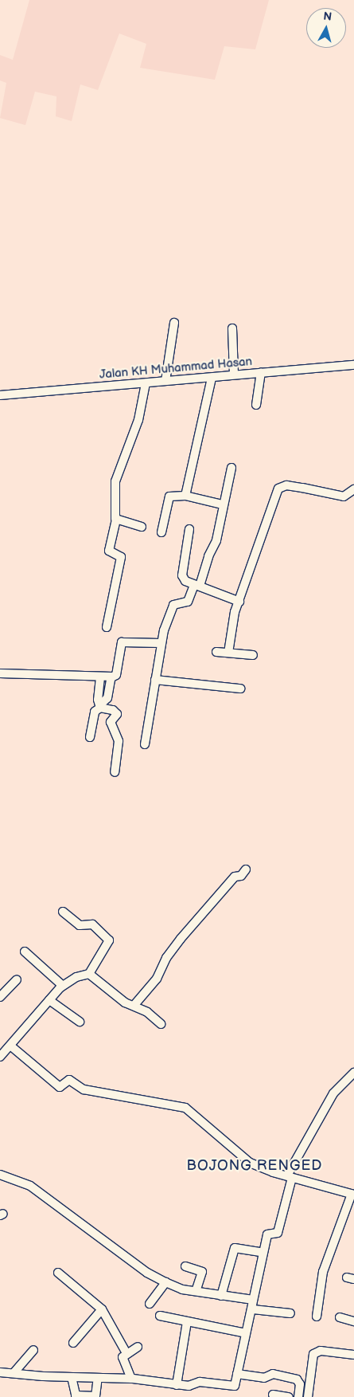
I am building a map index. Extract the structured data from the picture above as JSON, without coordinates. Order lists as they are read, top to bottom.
{
  "streets": {
    "street": ["Jalan KH Muhammad Hasan"]
  },
  "districts": ["BOJONG RENGED"],
  "north": "top"
}
